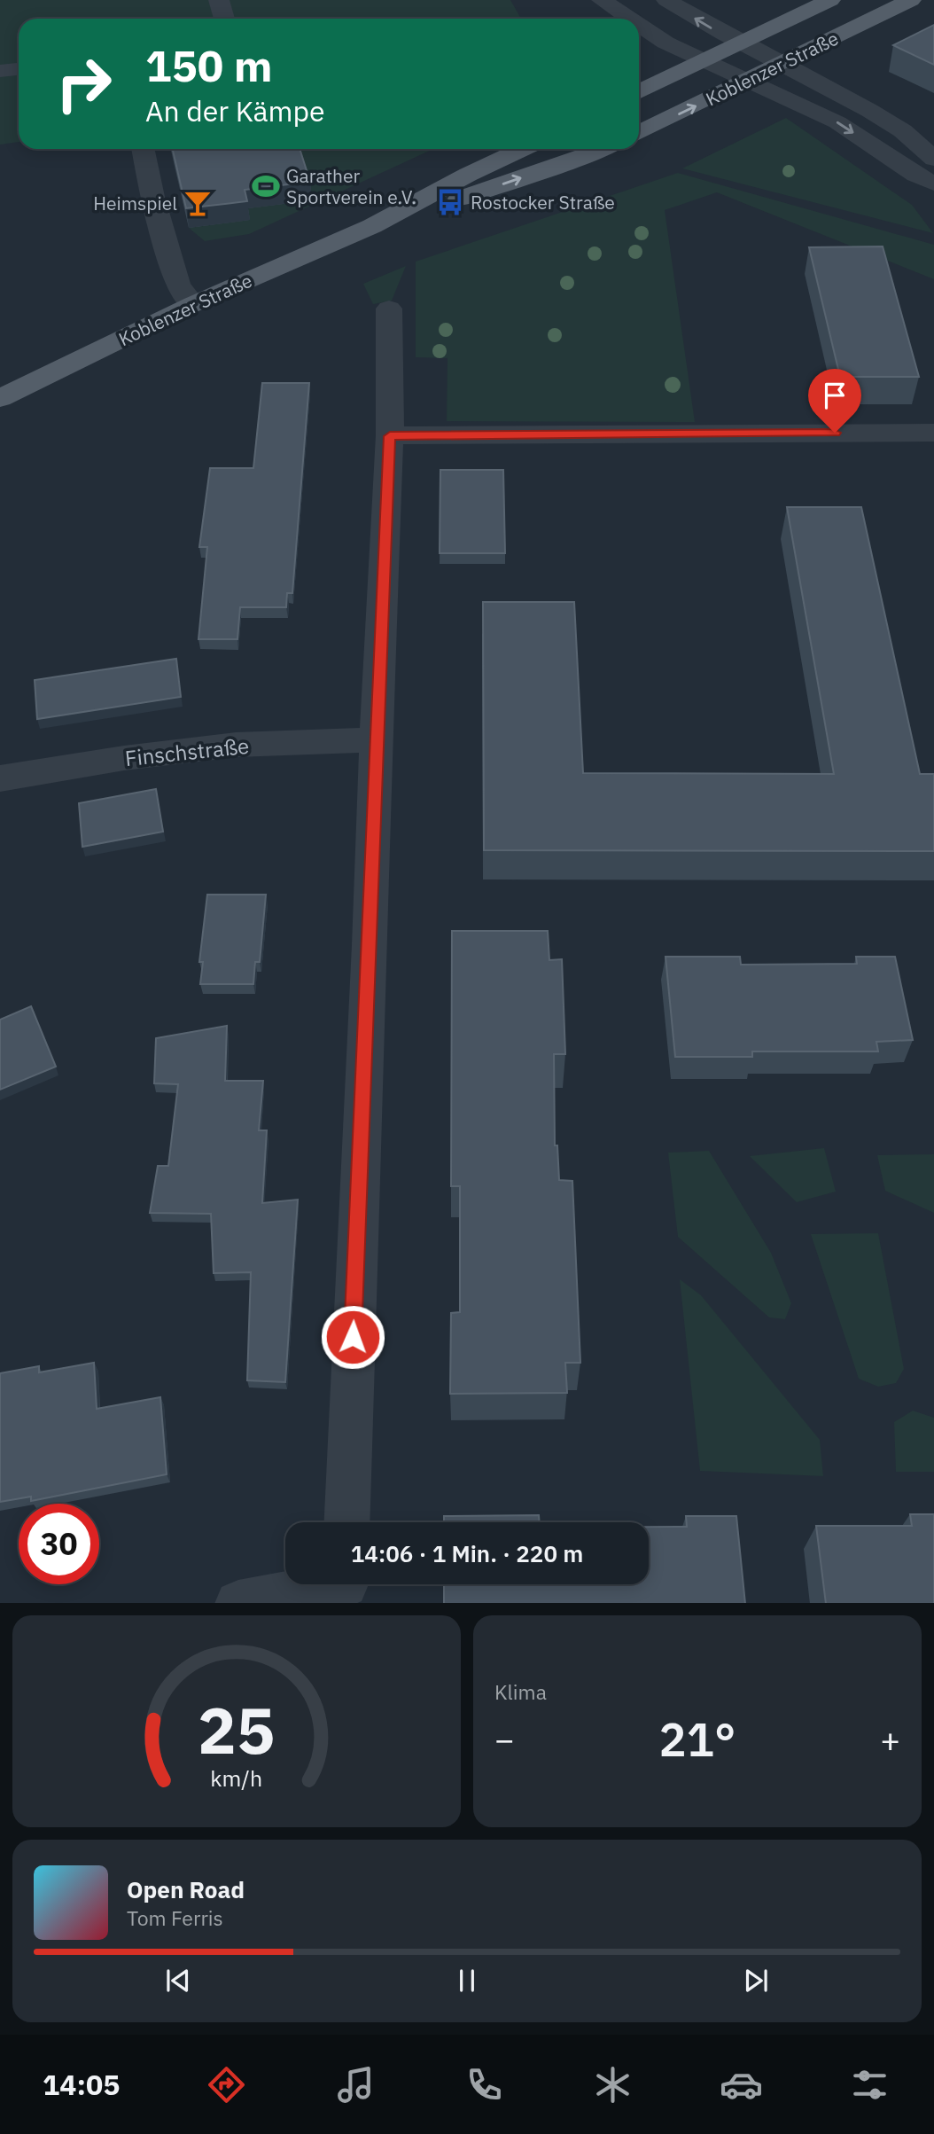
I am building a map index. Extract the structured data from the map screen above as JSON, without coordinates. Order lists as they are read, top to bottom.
{
  "streets": {
    "main road": ["Koblenzer Straße"],
    "street": ["Finschstraße"]
  },
  "places": {
    "sports": ["Garather Sportverein e.V."],
    "bus stop": ["Rostocker Straße"],
    "bar": ["Heimspiel"]
  },
  "page": {
    "turn": ["150 m", "An der Kämpe"],
    "limit": "30",
    "trip": "14:06 · 1 Min. · 220 m",
    "tile": "Klima",
    "heat": ["−", "21°", "+"],
    "song": ["Open Road", "Tom Ferris"],
    "tabs": "14:05",
    "gauge": ["25", "km/h"]
  }
}
